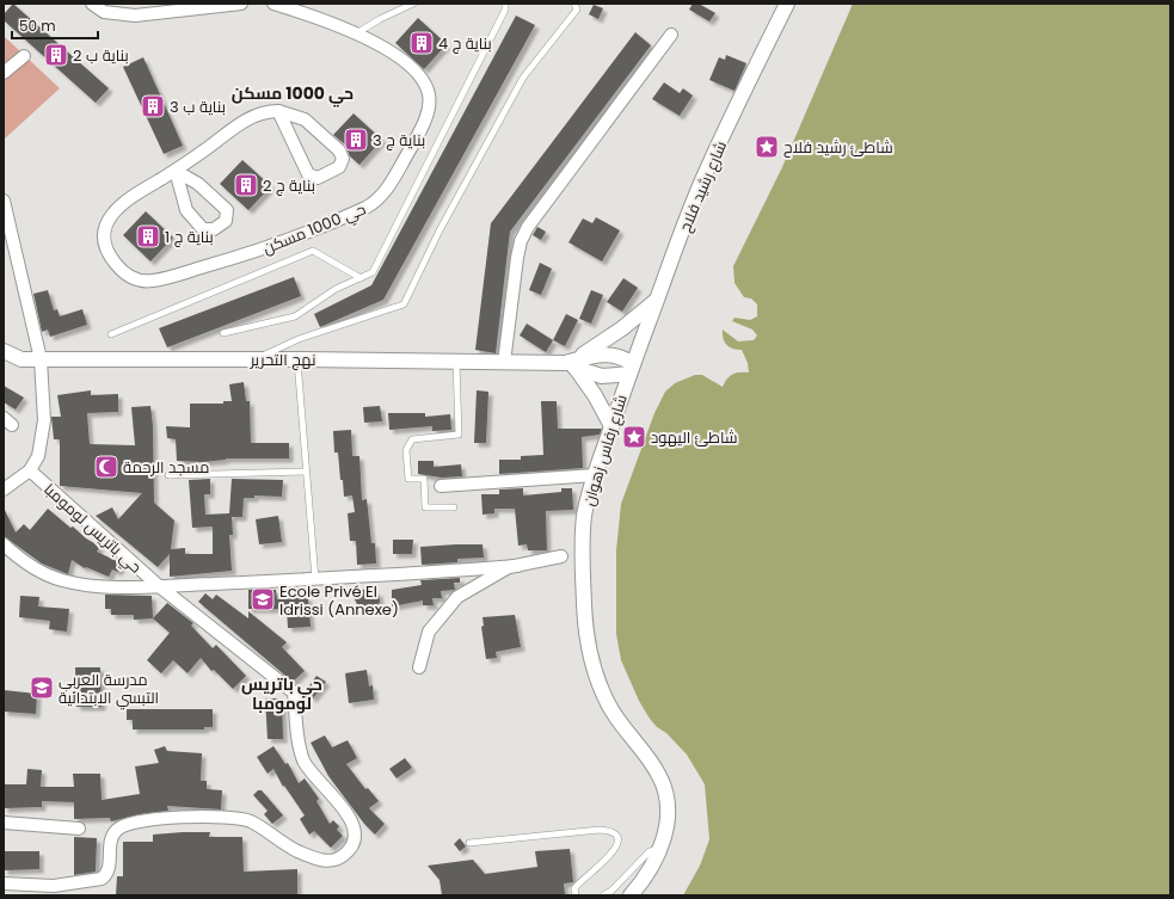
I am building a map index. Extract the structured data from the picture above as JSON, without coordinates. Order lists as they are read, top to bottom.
{
  "streets": {
    "street": [
      "شارع رشيد فلاح",
      "حي 1000 مسكن",
      "نهج التحرير",
      "شارع رفاس زهوان",
      "حي باتريس لومومبا"
    ]
  },
  "crossings": [
    ["شارع رشيد فلاح", "نهج التحرير"],
    ["شارع رشيد فلاح", "شارع رفاس زهوان"],
    ["نهج التحرير", "شارع رفاس زهوان"]
  ],
  "districts": ["حي 1000 مسكن", "حي باتريس لومومبا"],
  "places": {
    "building": [
      "بناية ج 4",
      "بناية ب 2",
      "بناية ب 3",
      "بناية ج 3",
      "بناية ج 2",
      "بناية ج 1"
    ],
    "place": ["شاطئ رشيد فلاح", "شاطئ اليهود"],
    "mosque": ["مسجد الرحمة"],
    "school or university": ["Ecole Privé El Idrissi (Annexe)", "مدرسة العربي التبسي الابتدائية"]
  },
  "scale_bar": "50 m"
}
